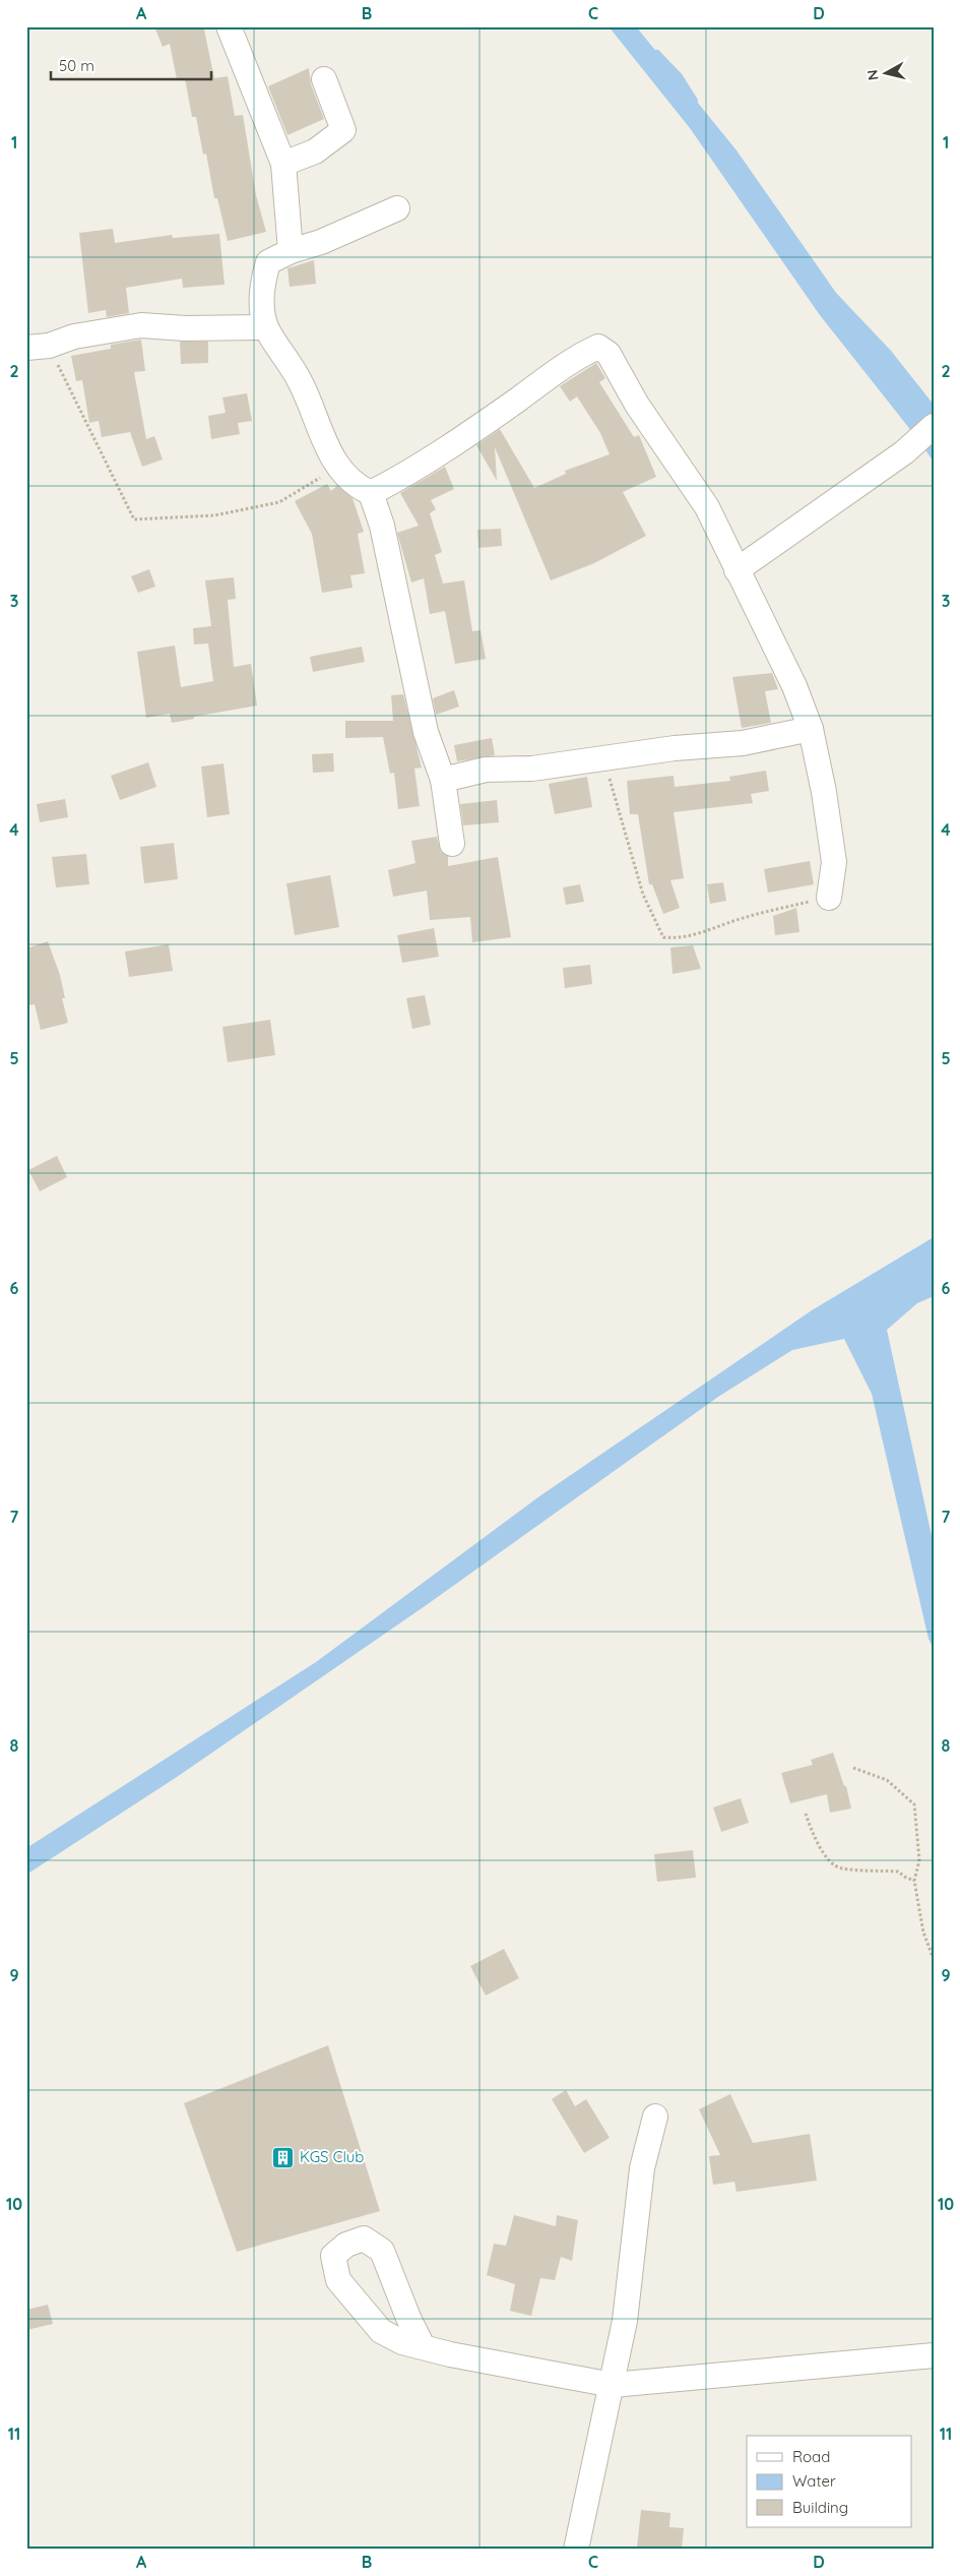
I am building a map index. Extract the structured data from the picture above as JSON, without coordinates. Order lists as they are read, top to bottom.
{
  "places": {
    "building": ["KGS Club"]
  },
  "legend": ["Road", "Water", "Building"],
  "scale_bar": "50 m",
  "north": "left",
  "grid": {
    "columns": [
      "A",
      "B",
      "C",
      "D"
    ],
    "rows": [
      "1",
      "2",
      "3",
      "4",
      "5",
      "6",
      "7",
      "8",
      "9",
      "10",
      "11"
    ]
  }
}
